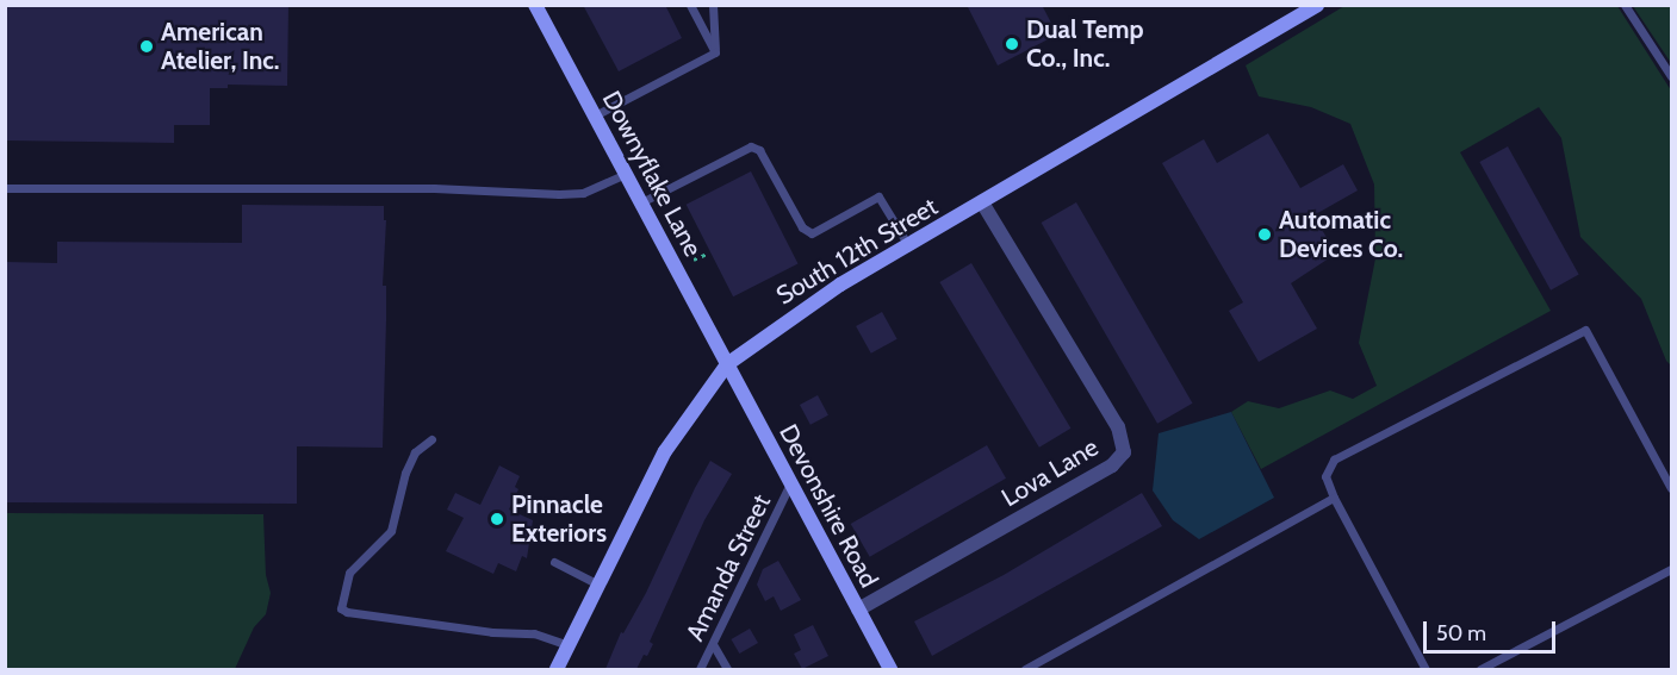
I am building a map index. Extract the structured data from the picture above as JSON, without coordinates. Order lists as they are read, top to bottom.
{
  "streets": {
    "street": [
      "Downyflake Lane",
      "South 12th Street",
      "Lova Lane",
      "Devonshire Road"
    ],
    "lane": ["Amanda Street"]
  },
  "crossings": [
    ["Downyflake Lane", "South 12th Street"],
    ["Downyflake Lane", "Devonshire Road"],
    ["South 12th Street", "Lova Lane"],
    ["South 12th Street", "Devonshire Road"],
    ["Lova Lane", "Devonshire Road"],
    ["Devonshire Road", "Amanda Street"]
  ],
  "places": [
    "Dual Temp Co., Inc.",
    "American Atelier, Inc.",
    "Automatic Devices Co.",
    "Pinnacle Exteriors"
  ],
  "scale_bar": "50 m"
}
